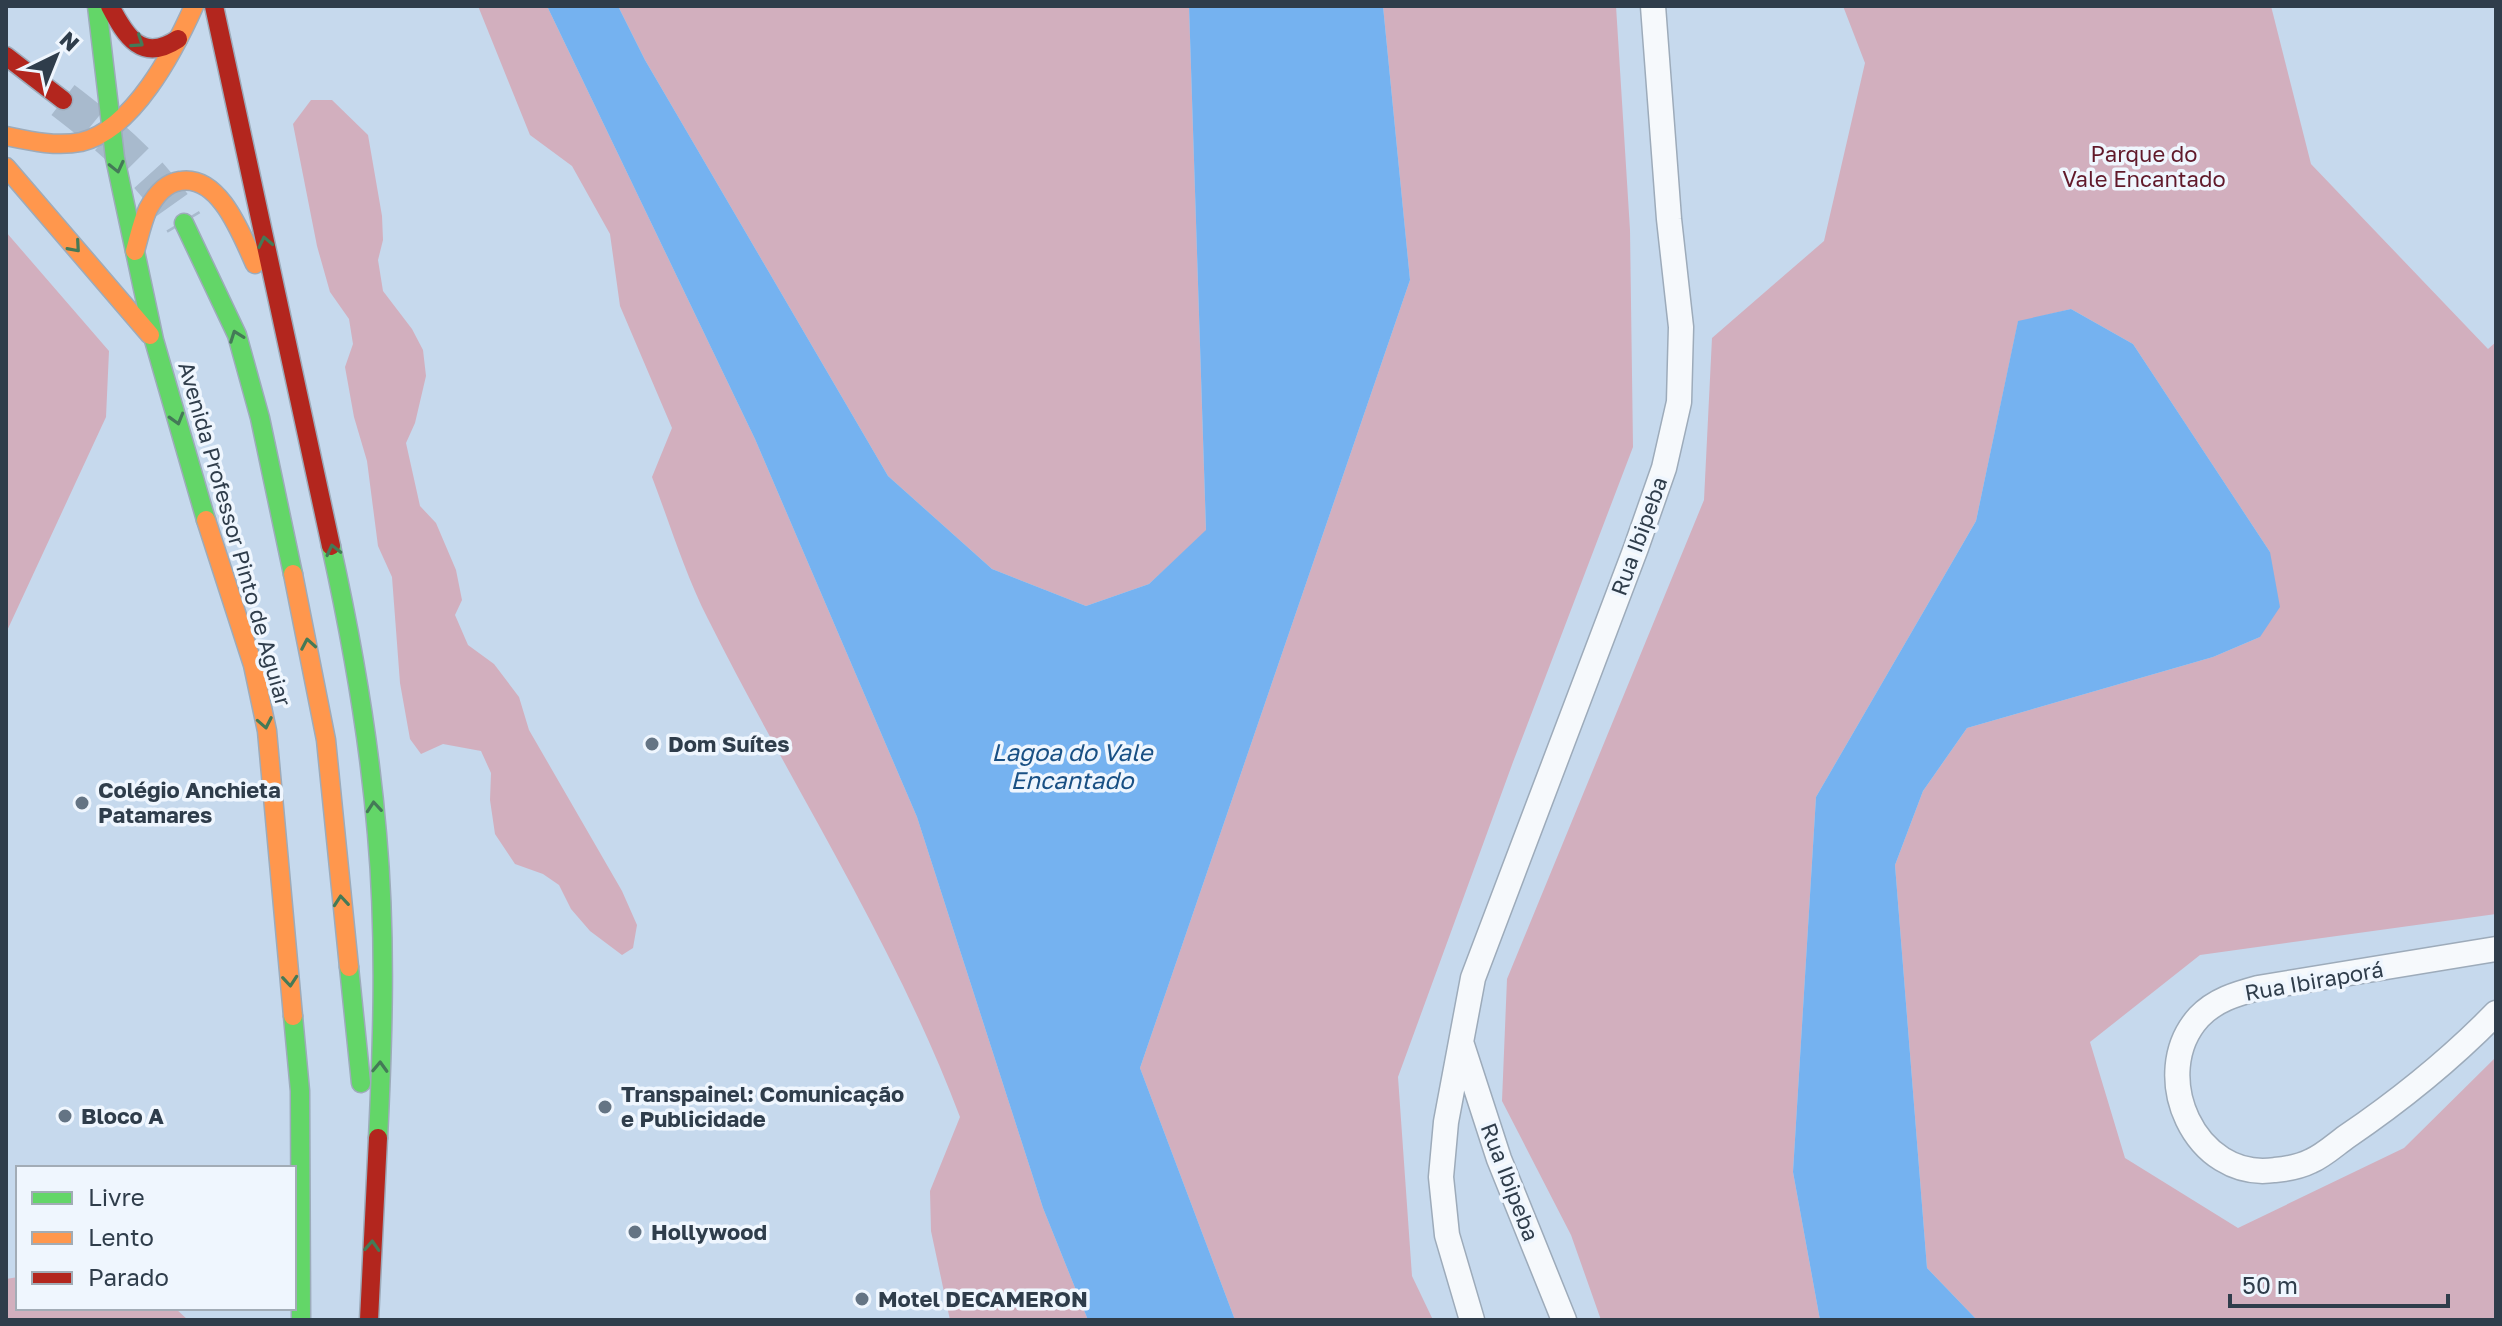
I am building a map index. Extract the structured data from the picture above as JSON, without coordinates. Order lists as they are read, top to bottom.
{
  "streets": {
    "main road": ["Avenida Professor Pinto de Aguiar"],
    "street": ["Rua Ibipeba", "Rua Ibiraporá"]
  },
  "water": ["Lagoa do Vale Encantado"],
  "parks": ["Parque do Vale Encantado"],
  "places": [
    "Dom Suítes",
    "Colégio Anchieta Patamares",
    "Transpainel: Comunicação e Publicidade",
    "Bloco A",
    "Hollywood",
    "Motel DECAMERON"
  ],
  "legend": ["Livre", "Lento", "Parado"],
  "scale_bar": "50 m",
  "north": "top right"
}
